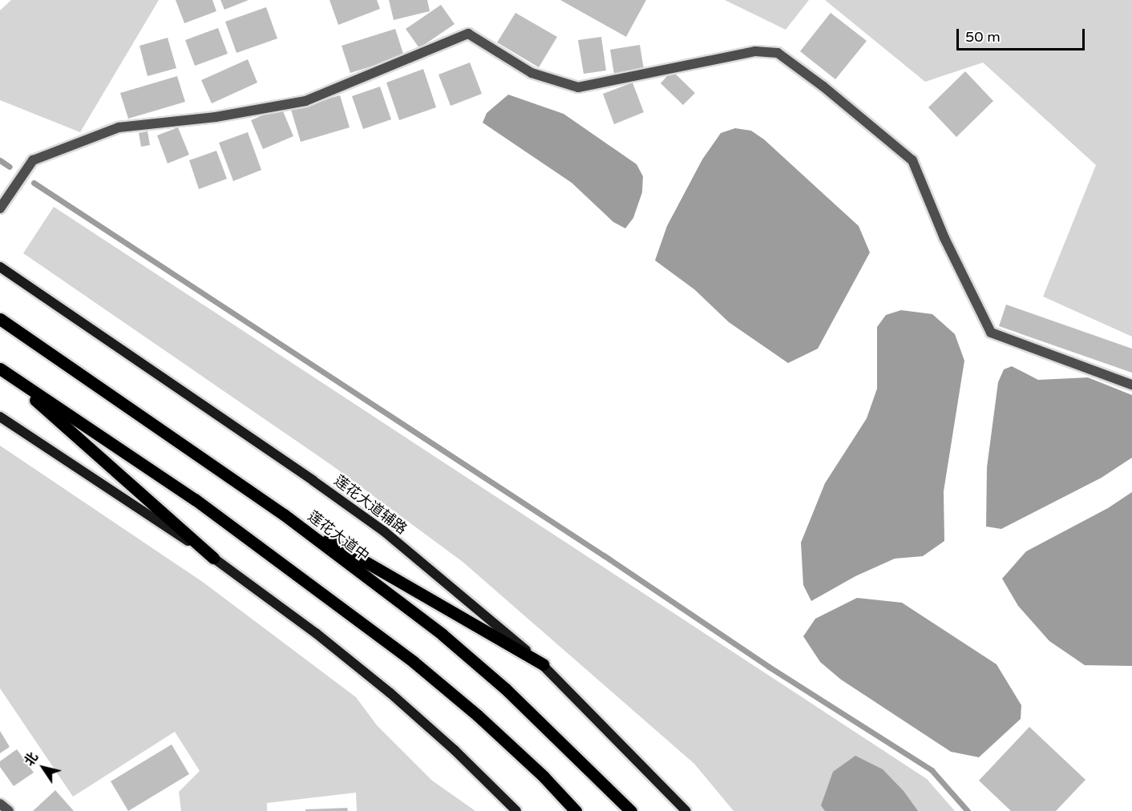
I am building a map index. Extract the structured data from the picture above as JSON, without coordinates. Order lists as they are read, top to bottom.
{
  "streets": {
    "main road": ["莲花大道中"],
    "street": ["莲花大道辅路"]
  },
  "scale_bar": "50 m",
  "north": "top left"
}
